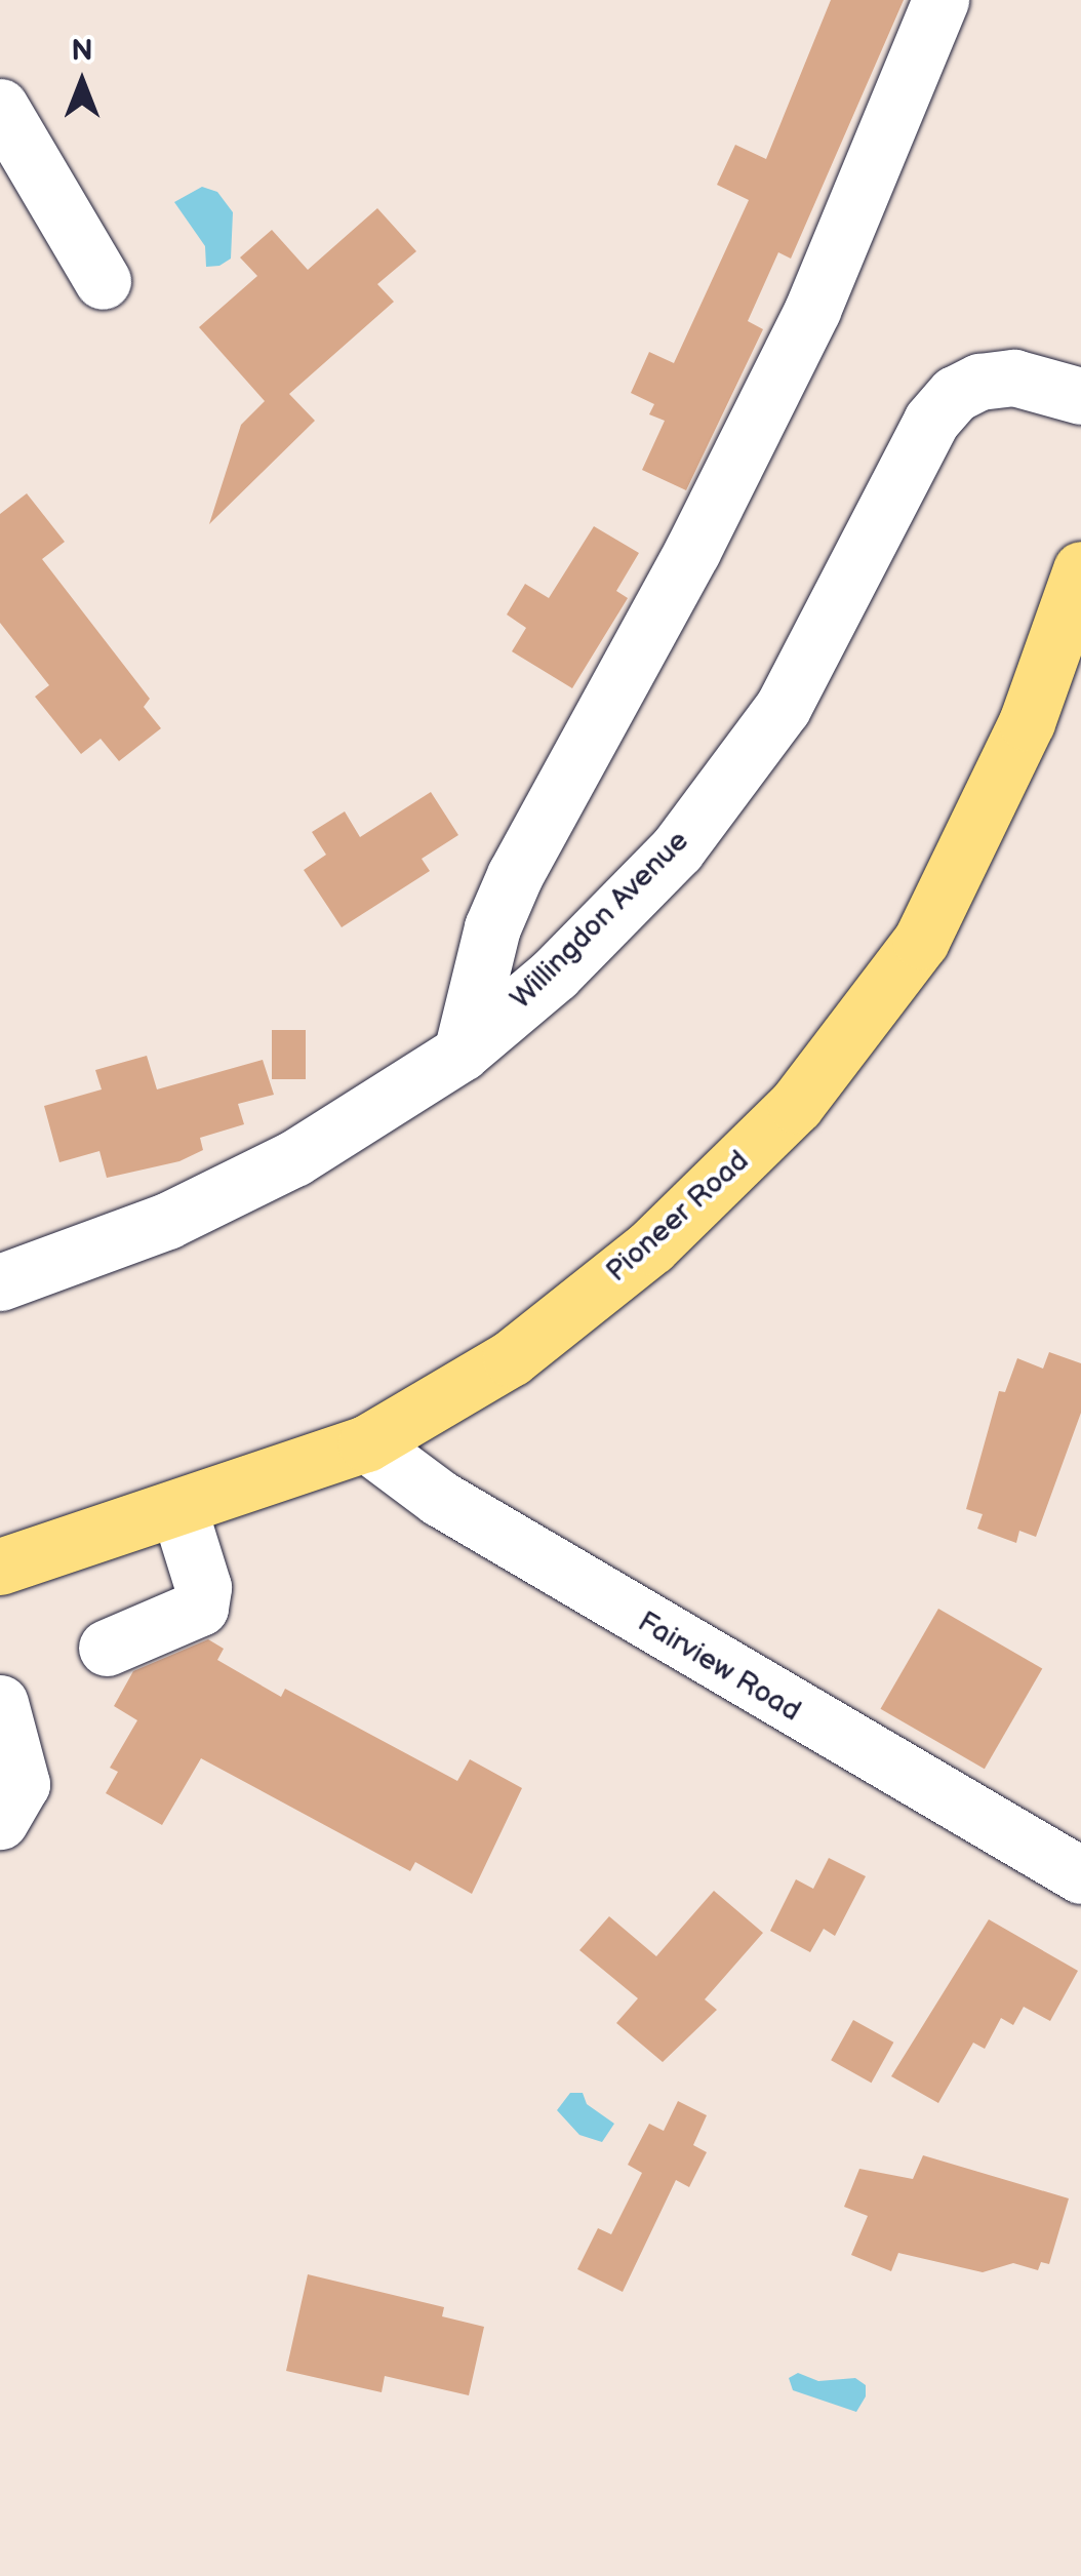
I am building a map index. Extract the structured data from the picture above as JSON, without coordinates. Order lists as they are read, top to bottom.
{
  "streets": {
    "main road": ["Pioneer Road"],
    "street": ["Willingdon Avenue", "Fairview Road"]
  },
  "crossings": [
    ["Pioneer Road", "Fairview Road"]
  ],
  "north": "top"
}
